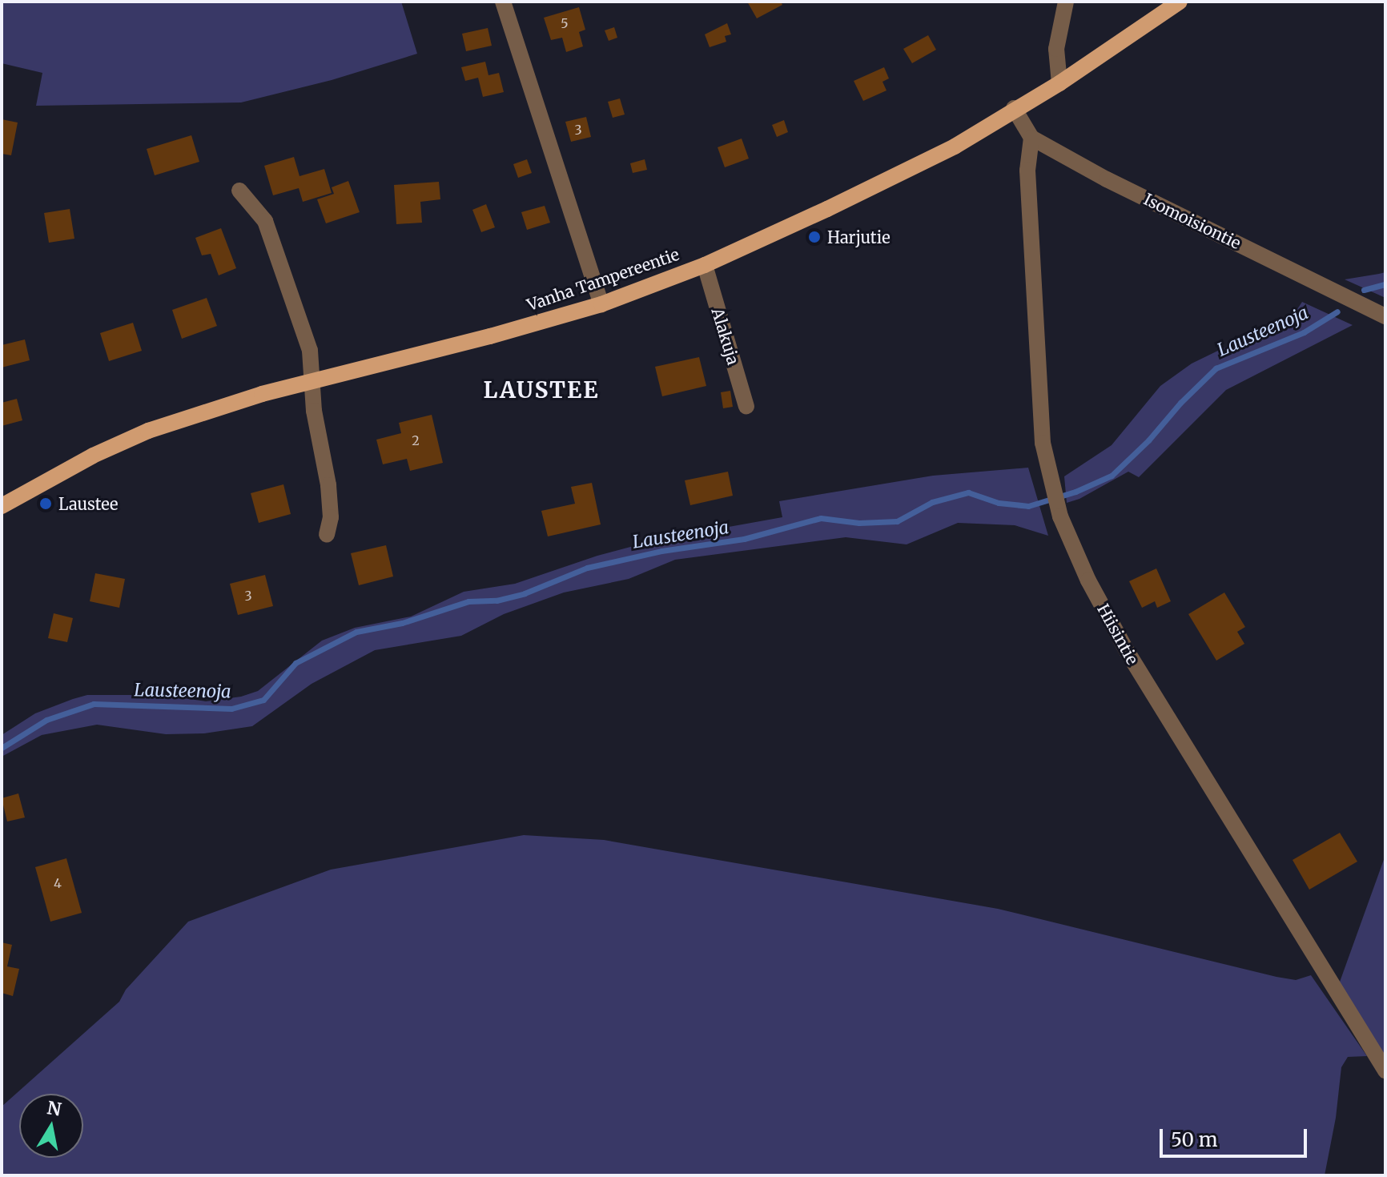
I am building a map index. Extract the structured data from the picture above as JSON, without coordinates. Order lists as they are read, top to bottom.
{
  "streets": {
    "main road": ["Vanha Tampereentie"],
    "street": ["Isomoisiontie", "Alakuja", "Hiisintie"]
  },
  "crossings": [
    ["Isomoisiontie", "Hiisintie"],
    ["Vanha Tampereentie", "Alakuja"]
  ],
  "districts": ["LAUSTEE"],
  "water": ["Lausteenoja"],
  "places": ["Harjutie", "Laustee"],
  "house_numbers": [
    "5",
    "3",
    "2",
    "3",
    "4"
  ],
  "scale_bar": "50 m",
  "north": "top"
}
